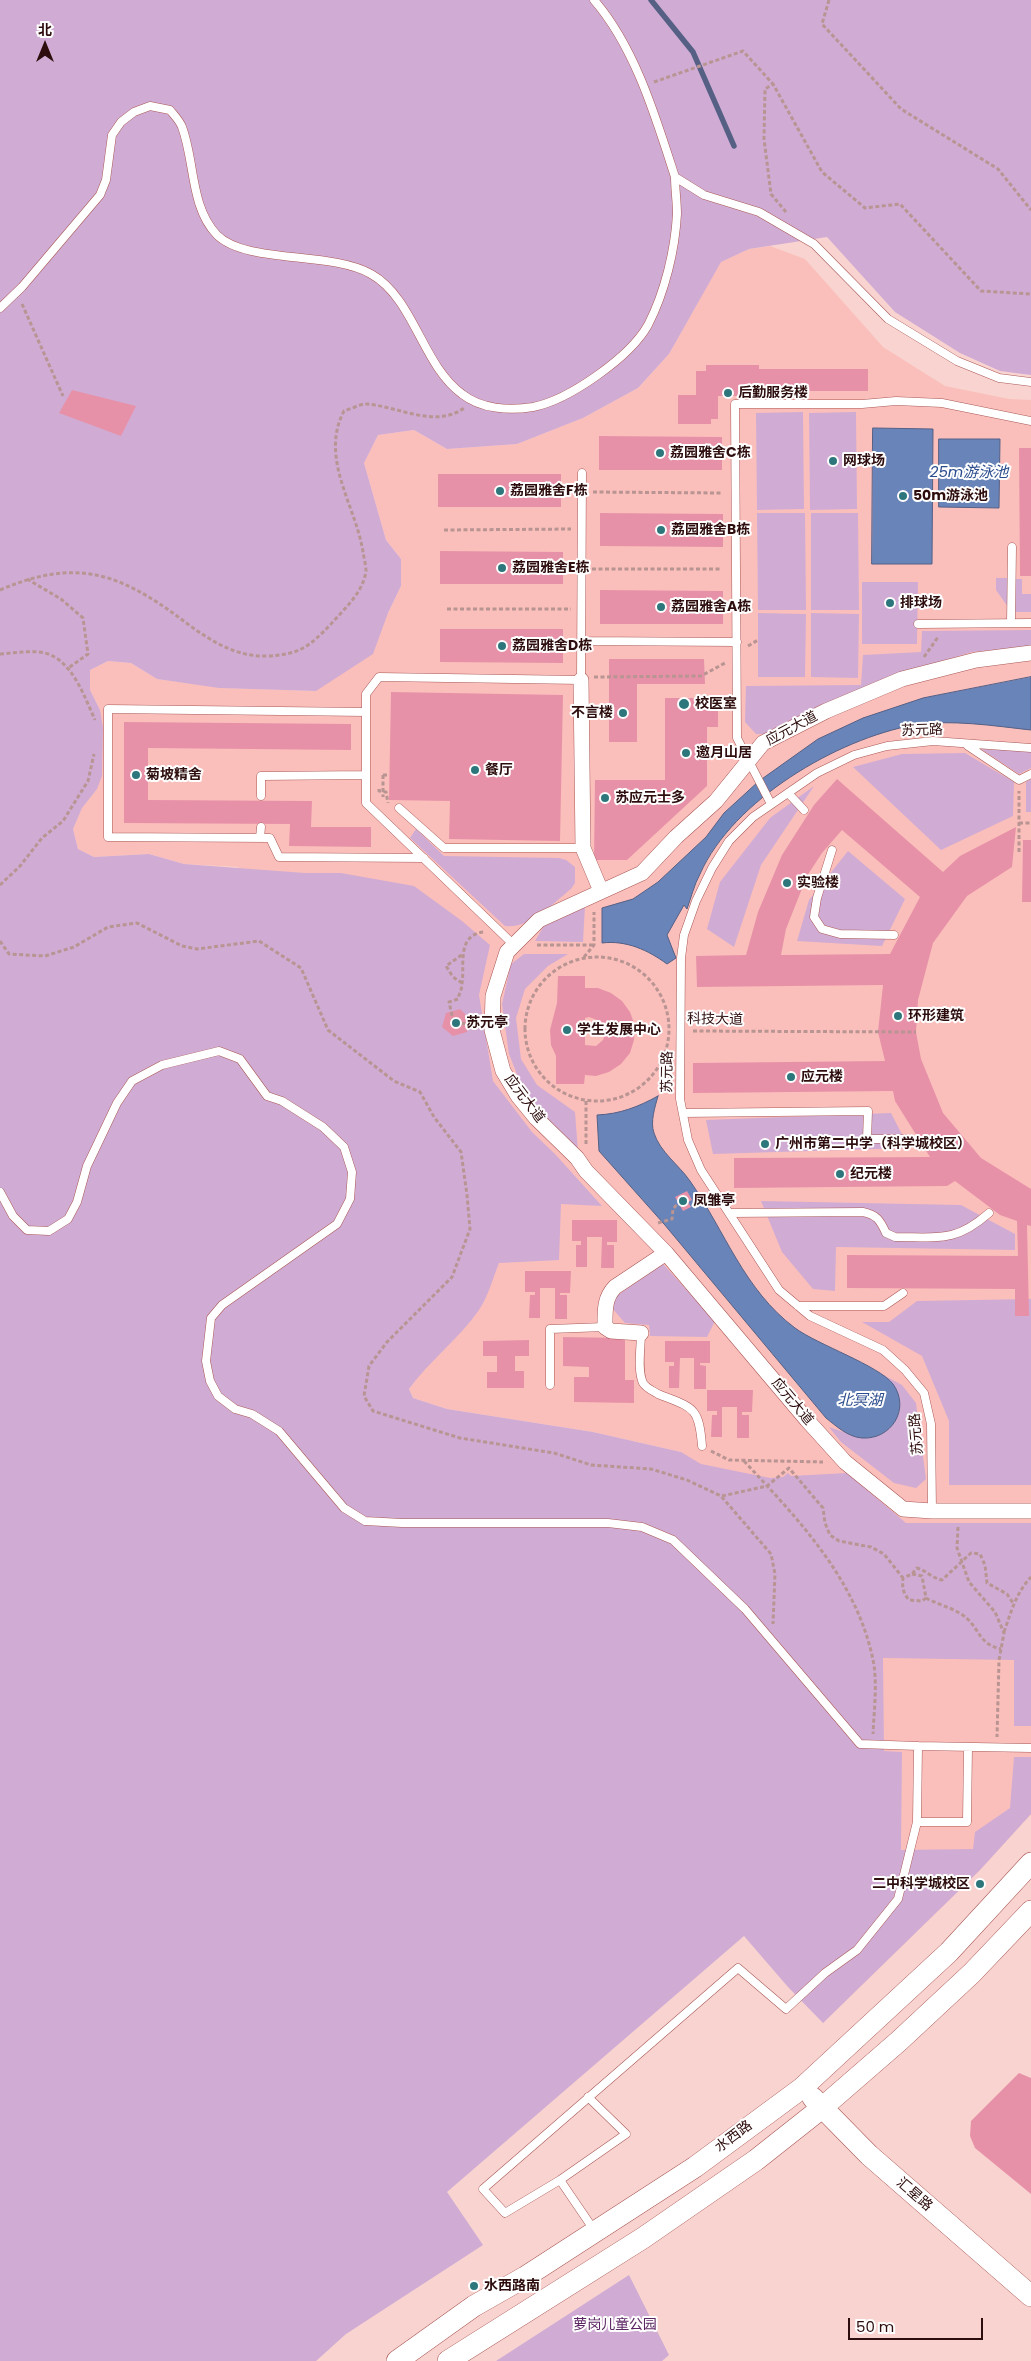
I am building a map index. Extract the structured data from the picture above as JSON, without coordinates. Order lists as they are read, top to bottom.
{
  "streets": {
    "main road": ["水西路", "汇星路"],
    "street": ["应元大道"],
    "lane": ["苏元路"],
    "path": ["科技大道"]
  },
  "crossings": [
    ["应元大道", "苏元路"],
    ["苏元路", "科技大道"],
    ["水西路", "汇星路"]
  ],
  "water": ["25m游泳池", "北冥湖"],
  "parks": ["萝岗儿童公园"],
  "places": [
    "后勤服务楼",
    "荔园雅舍C栋",
    "网球场",
    "荔园雅舍F栋",
    "50m游泳池",
    "荔园雅舍B栋",
    "荔园雅舍E栋",
    "排球场",
    "荔园雅舍A栋",
    "荔园雅舍D栋",
    "校医室",
    "不言楼",
    "邀月山居",
    "餐厅",
    "菊坡精舍",
    "苏应元士多",
    "实验楼",
    "环形建筑",
    "苏元亭",
    "学生发展中心",
    "应元楼",
    "广州市第二中学（科学城校区）",
    "纪元楼",
    "凤雏亭",
    "二中科学城校区",
    "水西路南"
  ],
  "scale_bar": "50 m",
  "north": "top"
}
